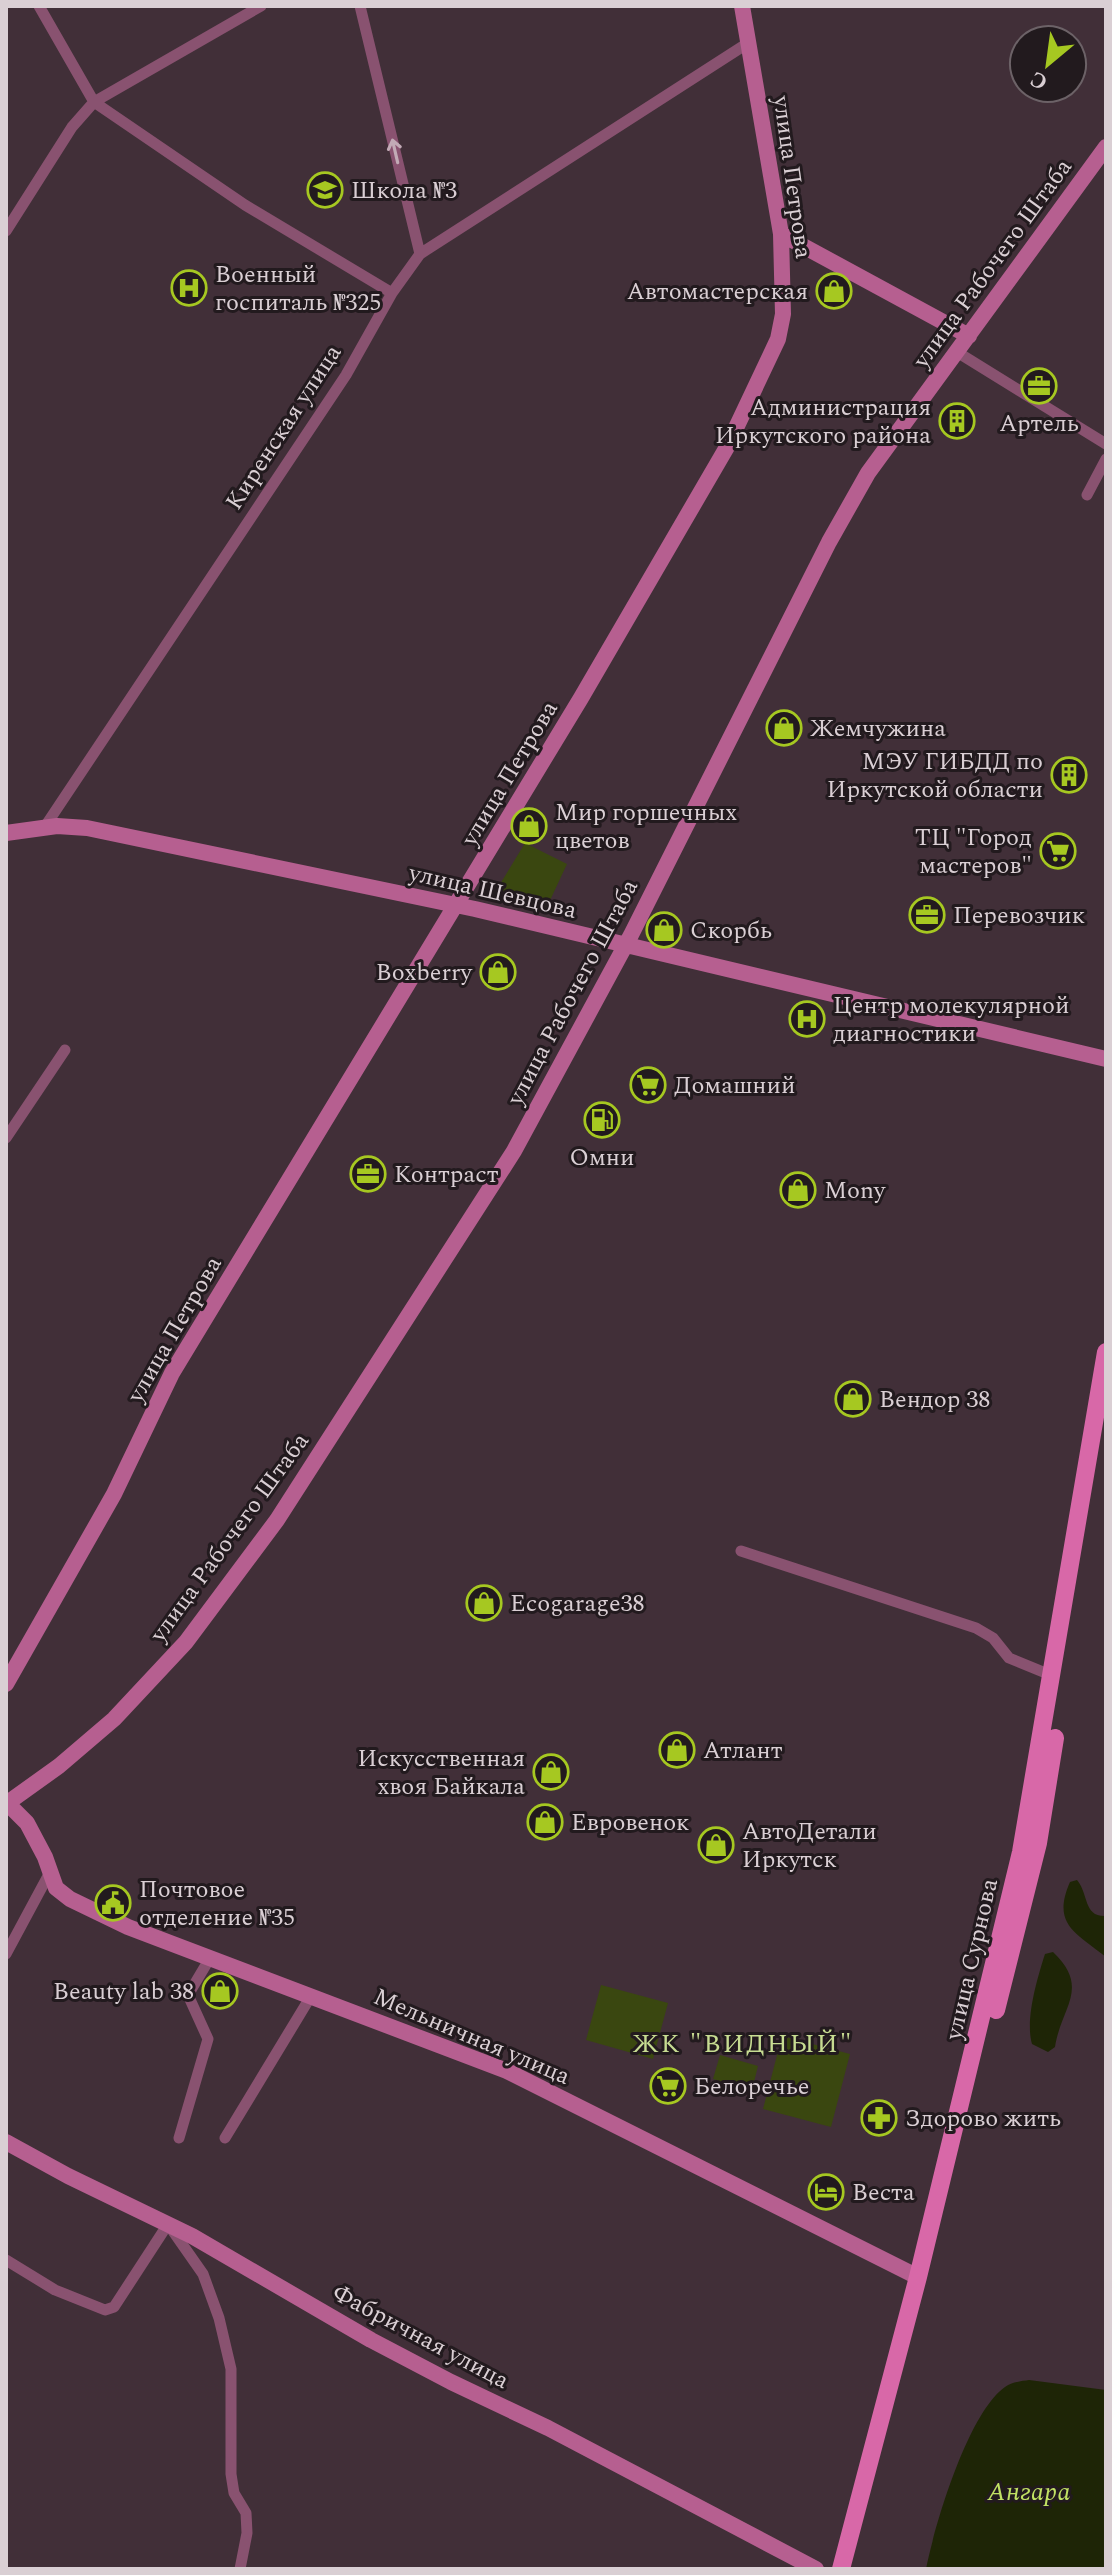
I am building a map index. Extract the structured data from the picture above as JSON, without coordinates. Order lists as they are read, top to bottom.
{
  "streets": {
    "main road": ["улица Сурнова"],
    "street": [
      "улица Петрова",
      "улица Рабочего Штаба",
      "Киренская улица",
      "улица Шевцова",
      "Мельничная улица",
      "Фабричная улица"
    ]
  },
  "crossings": [
    ["улица Петрова", "Киренская улица"],
    ["улица Петрова", "улица Шевцова"],
    ["улица Рабочего Штаба", "улица Шевцова"],
    ["Киренская улица", "улица Шевцова"],
    ["улица Сурнова", "Мельничная улица"]
  ],
  "districts": ["ЖК \"ВИДНЫЙ\""],
  "water": ["Ангара"],
  "places": {
    "school or university": ["Школа №3"],
    "hospital": ["Военный госпиталь №325", "Центр молекулярной диагностики"],
    "shop": [
      "Автомастерская",
      "Жемчужина",
      "Мир горшечных цветов",
      "Скорбь",
      "Boxberry",
      "Mony",
      "Вендор 38",
      "Ecogarage38",
      "Атлант",
      "Искусственная хвоя Байкала",
      "Евровенок",
      "АвтоДетали Иркутск",
      "Beauty lab 38"
    ],
    "office": ["Артель", "Перевозчик", "Контраст"],
    "building": ["Администрация Иркутского района", "МЭУ ГИБДД по Иркутской области"],
    "supermarket": ["ТЦ \"Город мастеров\"", "Домашний", "Белоречье"],
    "fuel station": ["Омни"],
    "public building": ["Почтовое отделение №35"],
    "pharmacy": ["Здорово жить"],
    "hotel": ["Веста"]
  },
  "north": "bottom left"
}
